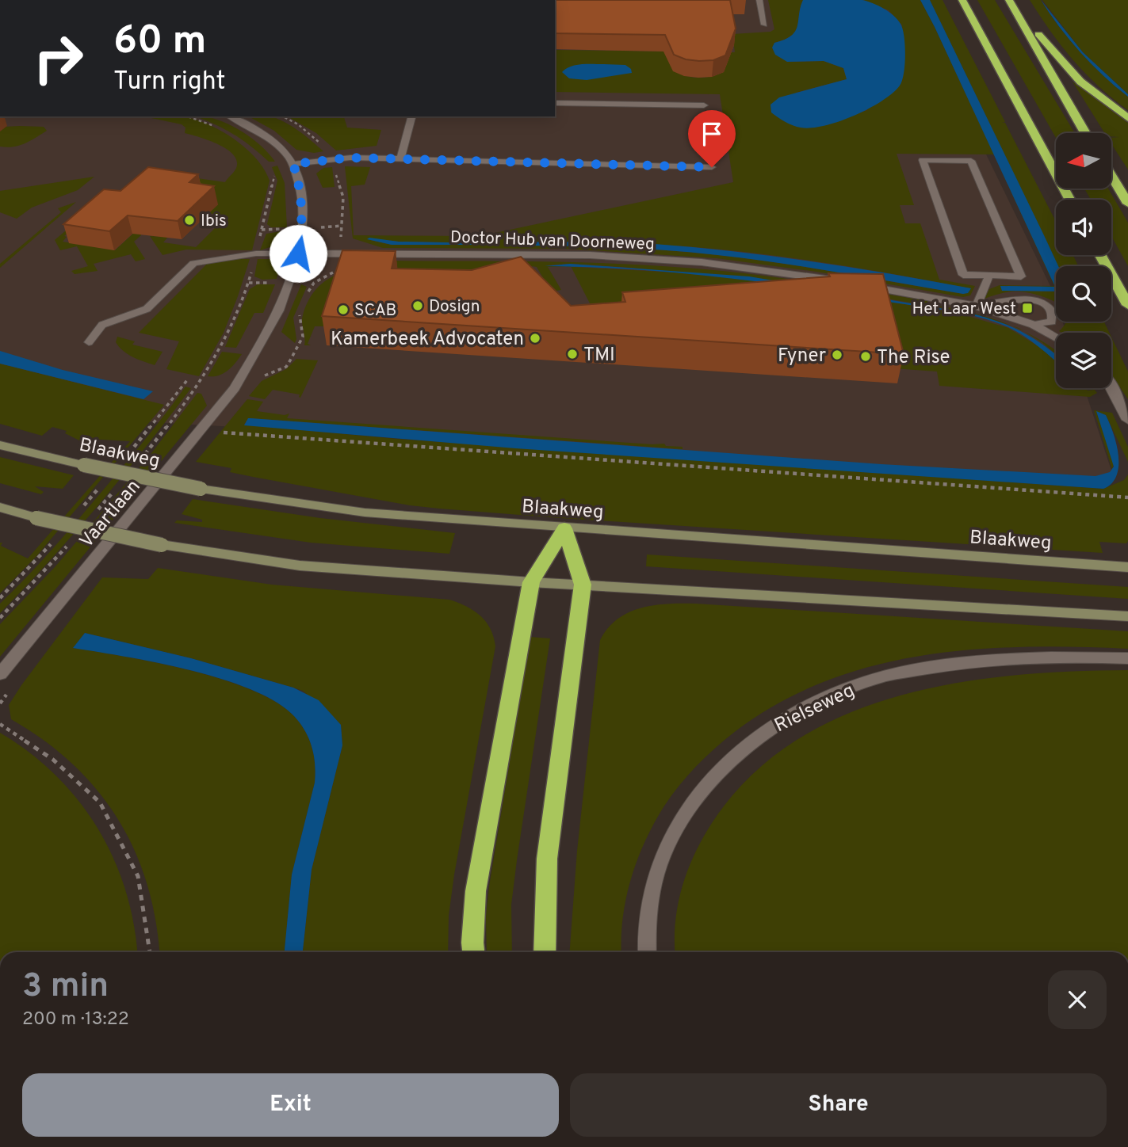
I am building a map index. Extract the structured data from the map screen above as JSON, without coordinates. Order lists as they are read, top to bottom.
{
  "streets": {
    "main road": ["Blaakweg"],
    "street": ["Doctor Hub van Doorneweg", "Vaartlaan", "Rielseweg"]
  },
  "crossings": [
    ["Doctor Hub van Doorneweg", "Vaartlaan"]
  ],
  "places": {
    "other": [
      "Ibis",
      "Dosign",
      "SCAB",
      "Kamerbeek Advocaten",
      "TMI",
      "Fyner",
      "The Rise"
    ],
    "transit": ["Het Laar West"]
  },
  "north": "left",
  "page": {
    "turn": ["60 m", "Turn right"],
    "heading": ["3 min", "200 m · 13:22"],
    "buttons": ["Exit", "Share"]
  }
}
